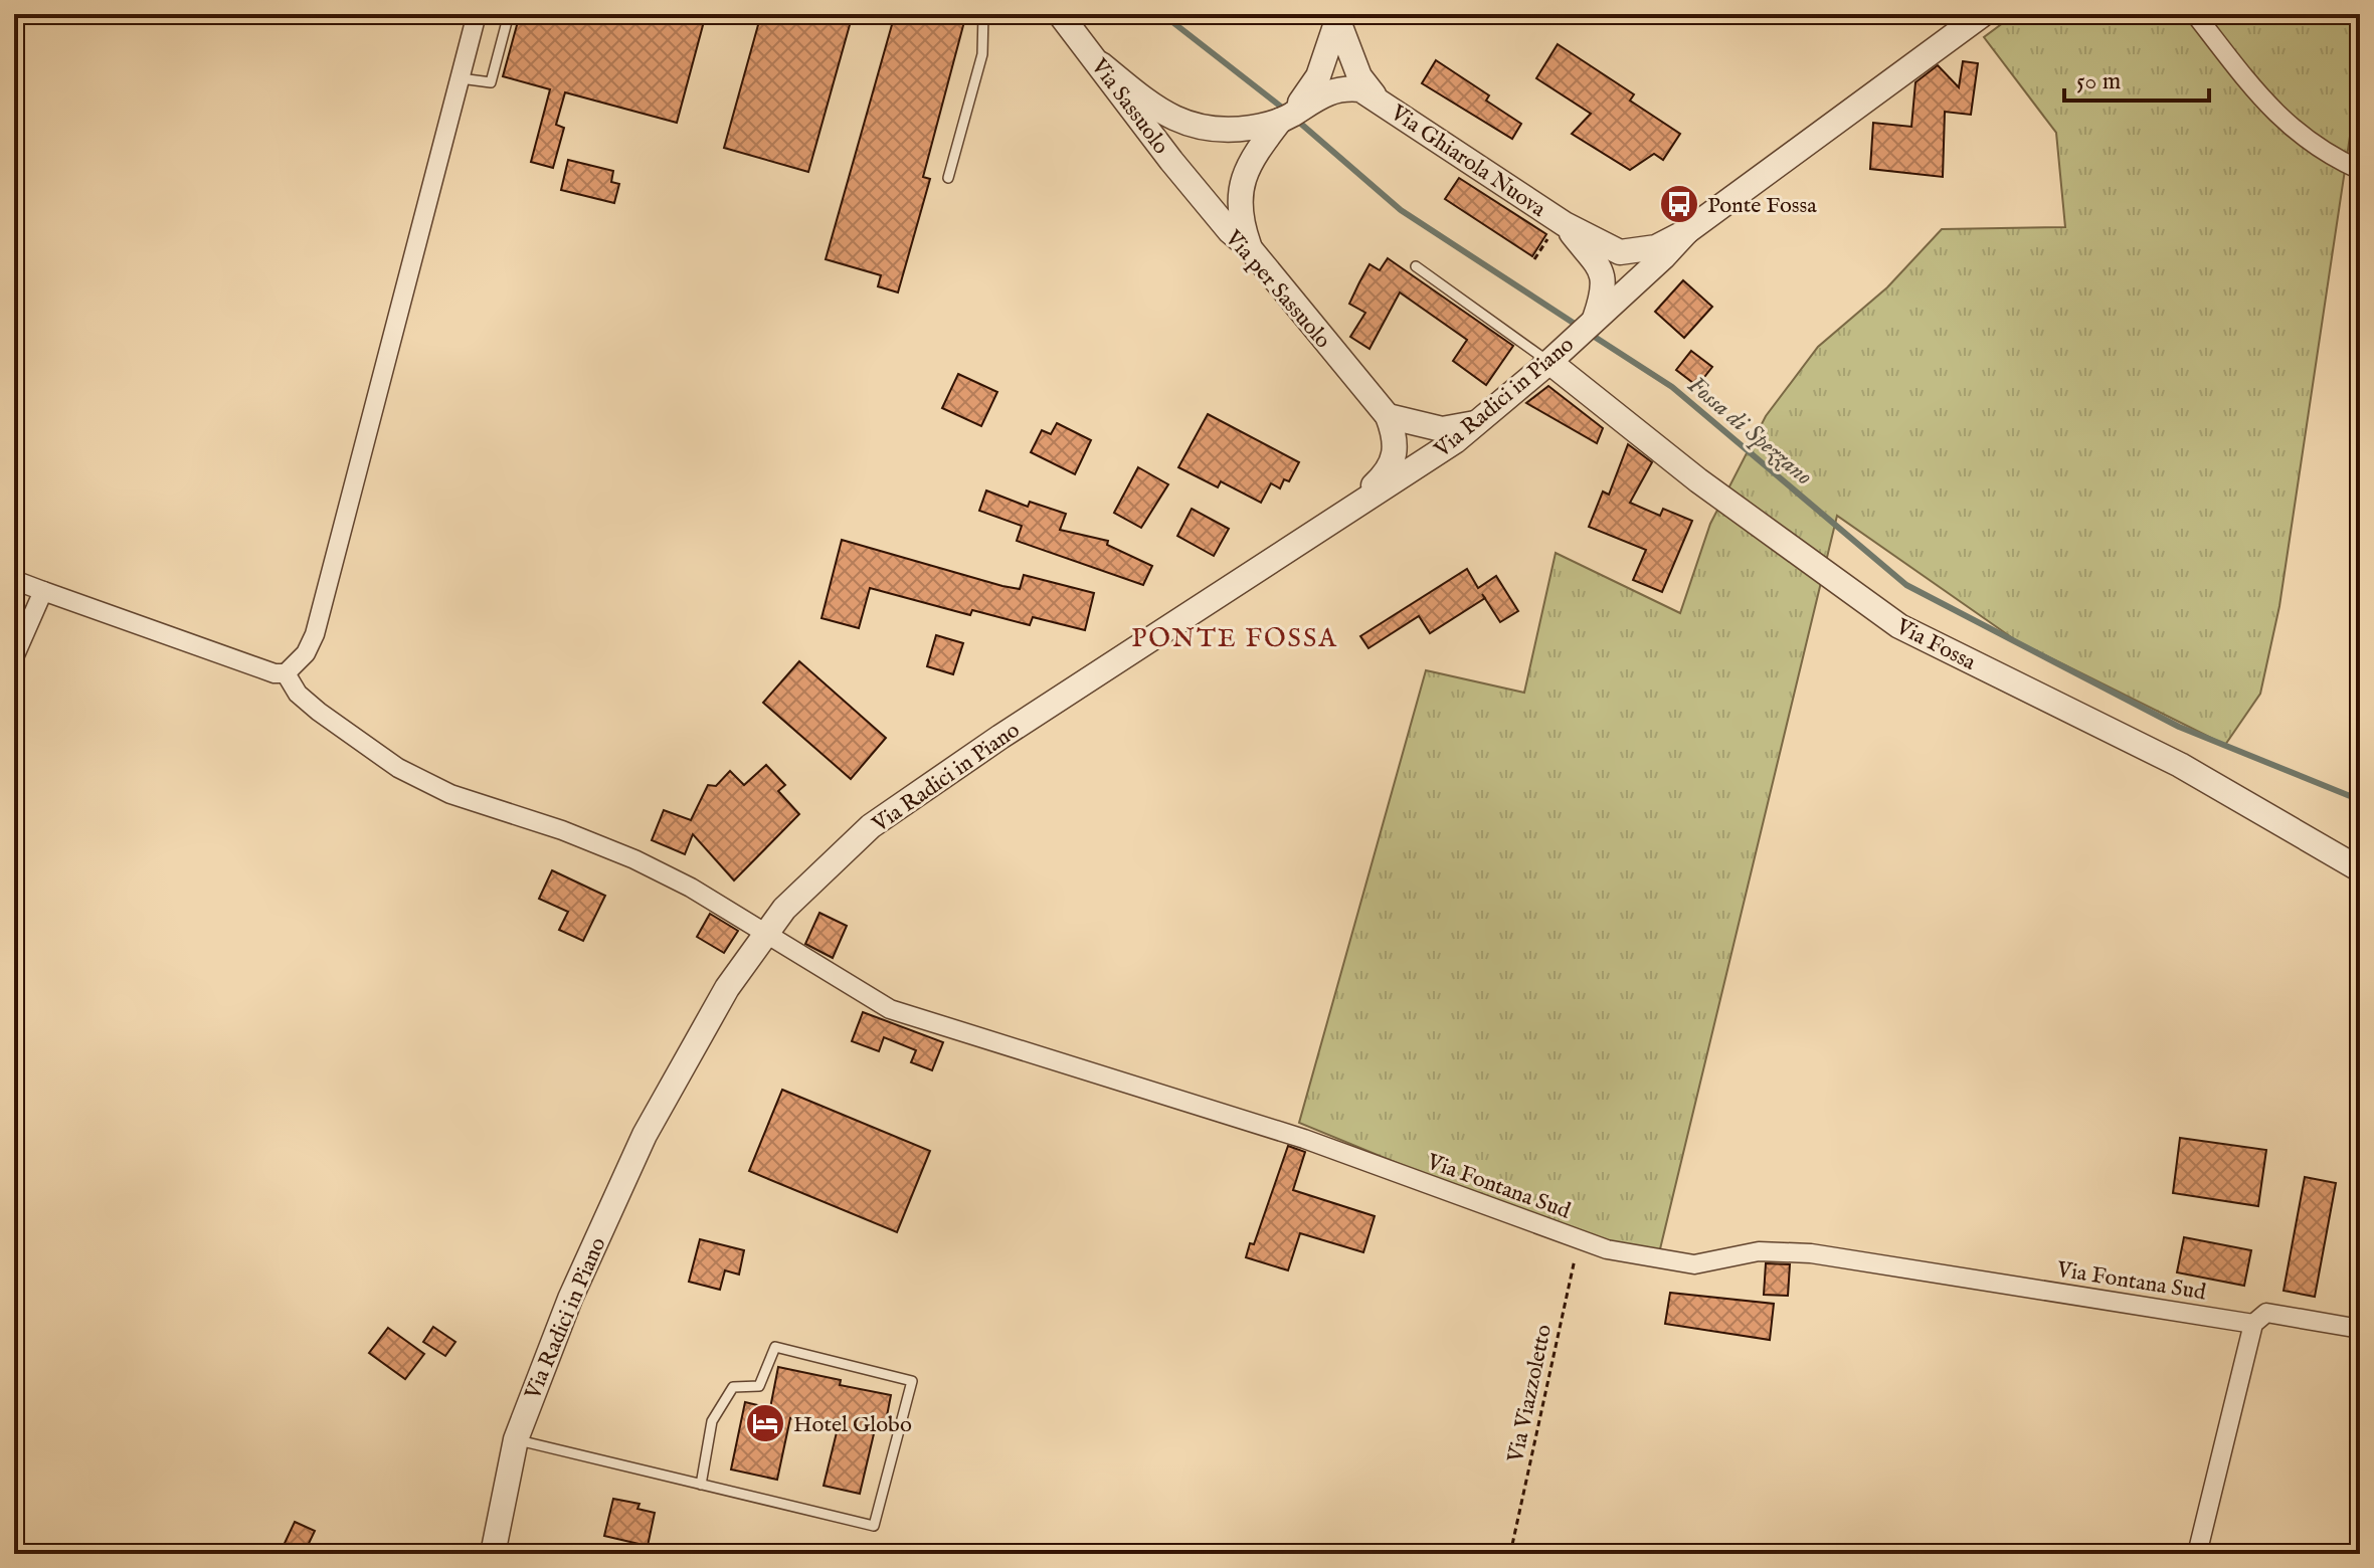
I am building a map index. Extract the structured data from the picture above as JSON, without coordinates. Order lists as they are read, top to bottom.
{
  "streets": {
    "street": [
      "Via Sassuolo",
      "Via Ghiarola Nuova",
      "Via per Sassuolo",
      "Via Radici in Piano",
      "Via Fossa",
      "Via Fontana Sud"
    ],
    "path": ["Via Viazzoletto"]
  },
  "crossings": [
    ["Via Sassuolo", "Via per Sassuolo"],
    ["Via Radici in Piano", "Via Fossa"],
    ["Via Radici in Piano", "Via Fontana Sud"],
    ["Via Fontana Sud", "Via Viazzoletto"]
  ],
  "districts": ["PONTE FOSSA"],
  "water": ["Fossa di Spezzano"],
  "places": {
    "bus stop": ["Ponte Fossa"],
    "hotel": ["Hotel Globo"]
  },
  "scale_bar": "50 m"
}
